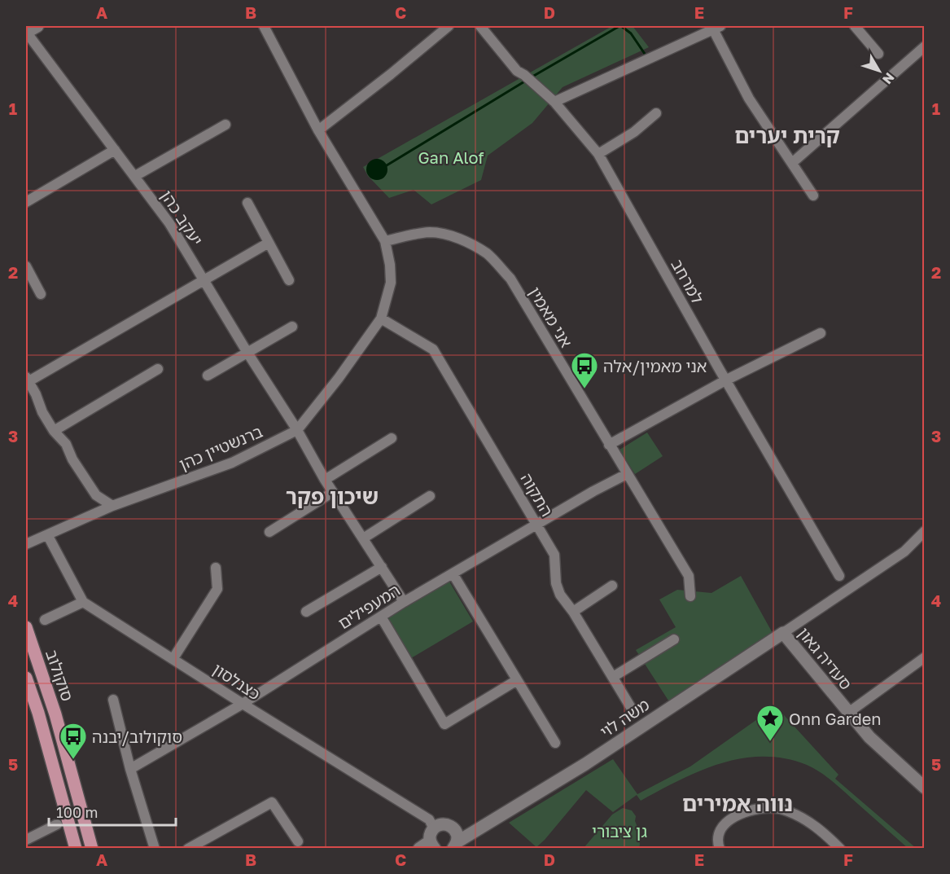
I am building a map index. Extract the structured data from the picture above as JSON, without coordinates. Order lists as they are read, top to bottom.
{
  "streets": {
    "main road": ["סוקולוב"],
    "street": [
      "יעקב כהן",
      "למרחב",
      "אני מאמין",
      "ברנשטיין כהן",
      "התקוה",
      "המעפילים",
      "סעדיה גאון",
      "כצנלסון",
      "משה לוי"
    ]
  },
  "crossings": [
    ["יעקב כהן", "ברנשטיין כהן"],
    ["יעקב כהן", "המעפילים"],
    ["אני מאמין", "המעפילים"],
    ["ברנשטיין כהן", "התקוה"],
    ["ברנשטיין כהן", "כצנלסון"],
    ["התקוה", "המעפילים"],
    ["המעפילים", "כצנלסון"],
    ["סעדיה גאון", "משה לוי"]
  ],
  "districts": ["קרית יערים", "שיכון פקר", "נווה אמירים"],
  "parks": ["Gan Alof", "גן ציבורי"],
  "places": {
    "bus stop": ["אני מאמין/אלה", "סוקולוב/יבנה"],
    "place": ["Onn Garden"]
  },
  "scale_bar": "100 m",
  "north": "bottom right",
  "grid": {
    "columns": [
      "A",
      "B",
      "C",
      "D",
      "E",
      "F"
    ],
    "rows": [
      "1",
      "2",
      "3",
      "4",
      "5"
    ]
  }
}
